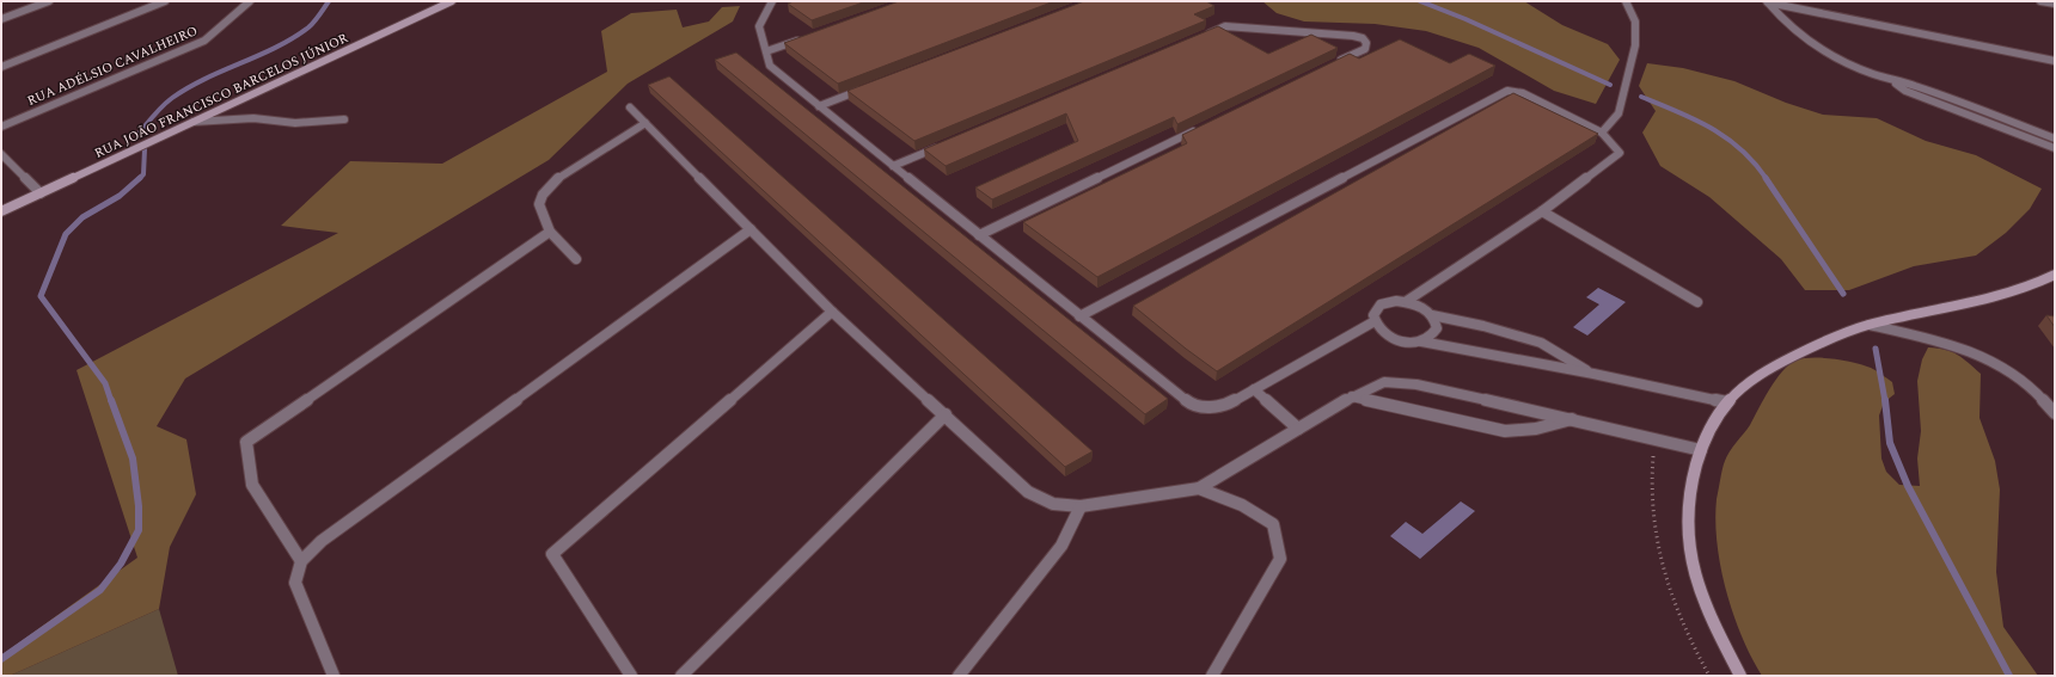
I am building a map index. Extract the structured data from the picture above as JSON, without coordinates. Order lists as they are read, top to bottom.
{
  "streets": {
    "street": ["RUA ADÉLSIO CAVALHEIRO", "RUA JOÃO FRANCISCO BARCELOS JÚNIOR"]
  }
}
